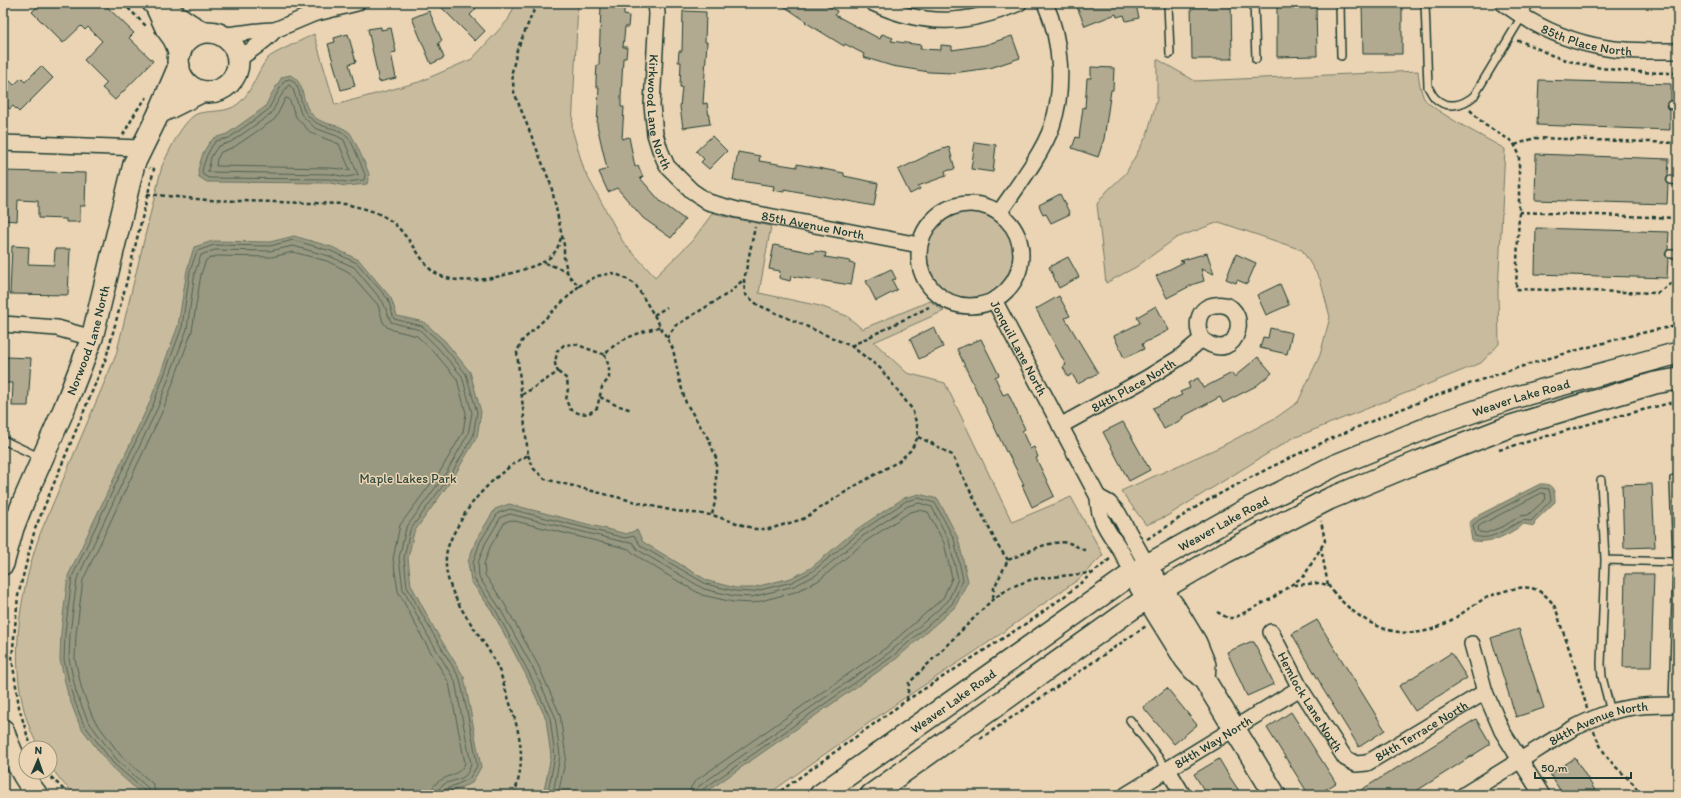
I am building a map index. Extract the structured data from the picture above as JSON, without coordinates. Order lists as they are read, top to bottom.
{
  "streets": {
    "main road": ["Norwood Lane North", "Jonquil Lane North", "Weaver Lake Road"],
    "street": [
      "85th Place North",
      "Kirkwood Lane North",
      "85th Avenue North",
      "84th Place North",
      "Hemlock Lane North",
      "84th Avenue North",
      "84th Terrace North",
      "84th Way North"
    ]
  },
  "crossings": [
    ["Kirkwood Lane North", "85th Avenue North"],
    ["85th Avenue North", "Jonquil Lane North"],
    ["Jonquil Lane North", "84th Place North"],
    ["Jonquil Lane North", "Weaver Lake Road"],
    ["Jonquil Lane North", "84th Way North"],
    ["Hemlock Lane North", "84th Terrace North"],
    ["Hemlock Lane North", "84th Way North"]
  ],
  "parks": ["Maple Lakes Park"],
  "scale_bar": "50 m",
  "north": "top"
}
